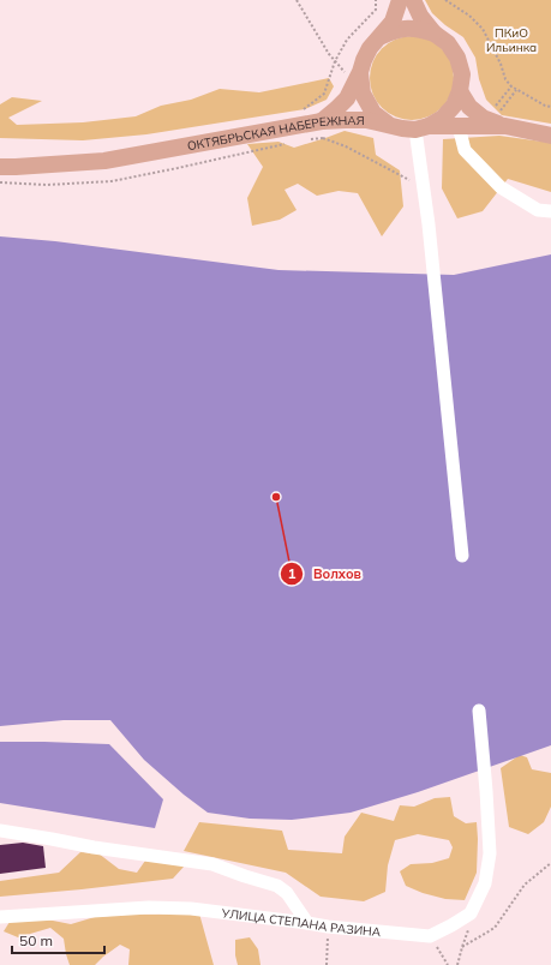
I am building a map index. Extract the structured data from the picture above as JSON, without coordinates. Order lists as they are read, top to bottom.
{
  "streets": {
    "main road": ["ОКТЯБРЬСКАЯ НАБЕРЕЖНАЯ"],
    "street": ["УЛИЦА СТЕПАНА РАЗИНА"]
  },
  "parks": ["ПКиО Ильинка"],
  "places": ["Волхов"],
  "scale_bar": "50 m"
}
